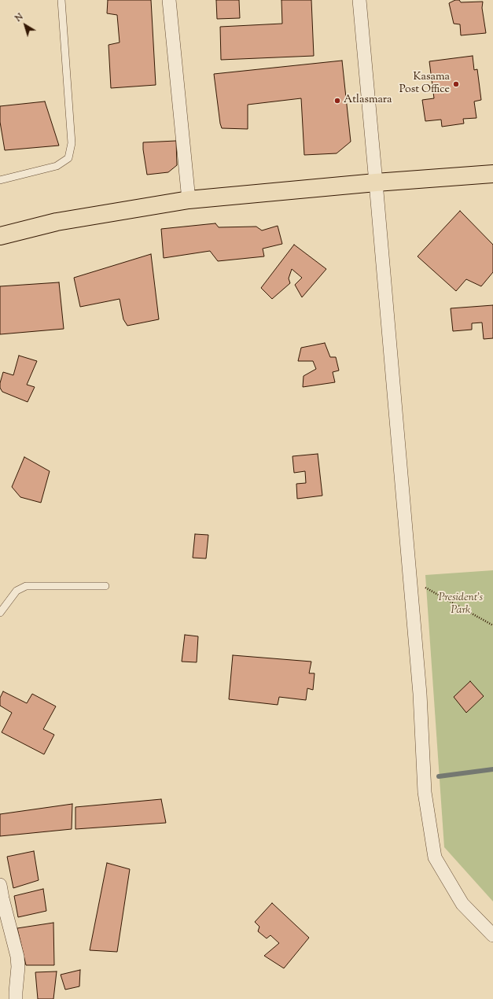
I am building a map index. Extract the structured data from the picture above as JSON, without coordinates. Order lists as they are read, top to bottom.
{
  "parks": ["President's Park"],
  "places": ["Kasama Post Office", "Atlasmara"],
  "north": "top left"
}
